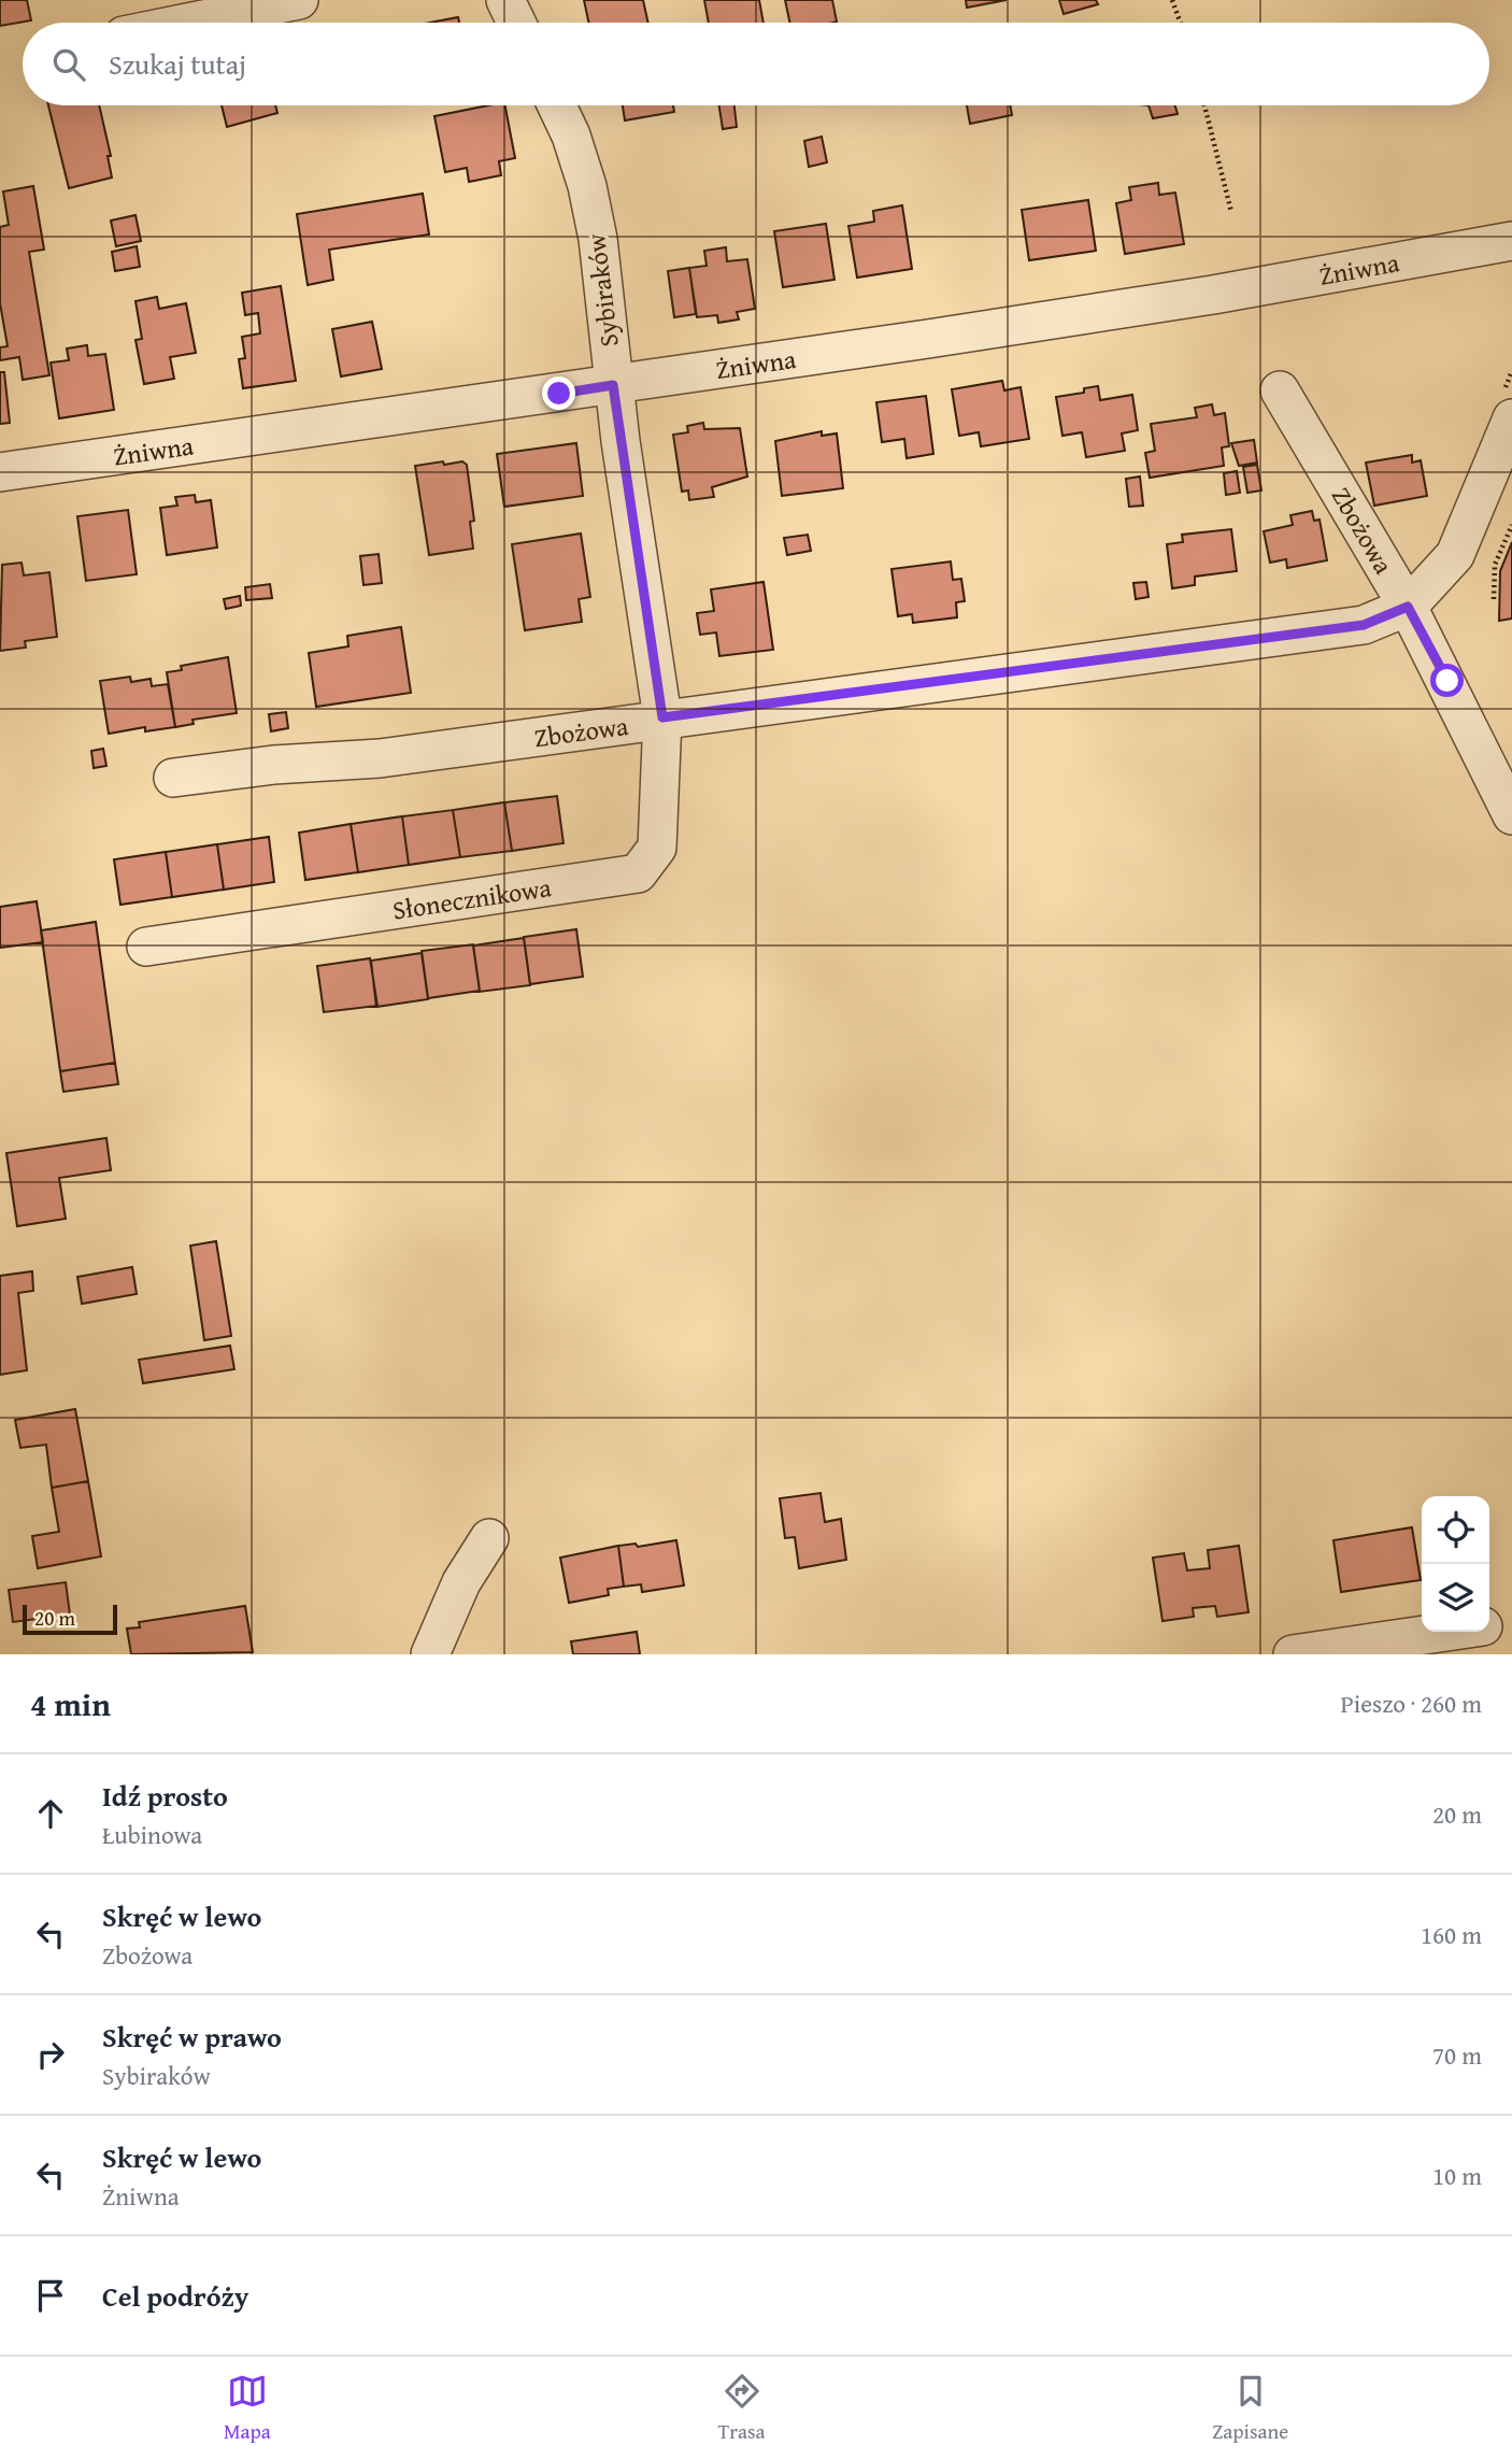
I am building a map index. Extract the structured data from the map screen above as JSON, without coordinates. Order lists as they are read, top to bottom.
{
  "streets": {
    "street": [
      "Żniwna",
      "Sybiraków",
      "Zbożowa",
      "Słonecznikowa"
    ]
  },
  "crossings": [
    ["Żniwna", "Sybiraków"],
    ["Sybiraków", "Zbożowa"],
    ["Sybiraków", "Słonecznikowa"],
    ["Zbożowa", "Słonecznikowa"]
  ],
  "scale_bar": "20 m",
  "page": {
    "search": "Szukaj tutaj",
    "scale": "20 m",
    "heading": ["4 min", "Pieszo · 260 m"],
    "list": [
      ["Idź prosto", "Łubinowa", "20 m"],
      ["Skręć w lewo", "Zbożowa", "160 m"],
      ["Skręć w prawo", "Sybiraków", "70 m"],
      ["Skręć w lewo", "Żniwna", "10 m"],
      "Cel podróży"
    ],
    "nav": ["Mapa", "Trasa", "Zapisane"]
  }
}
